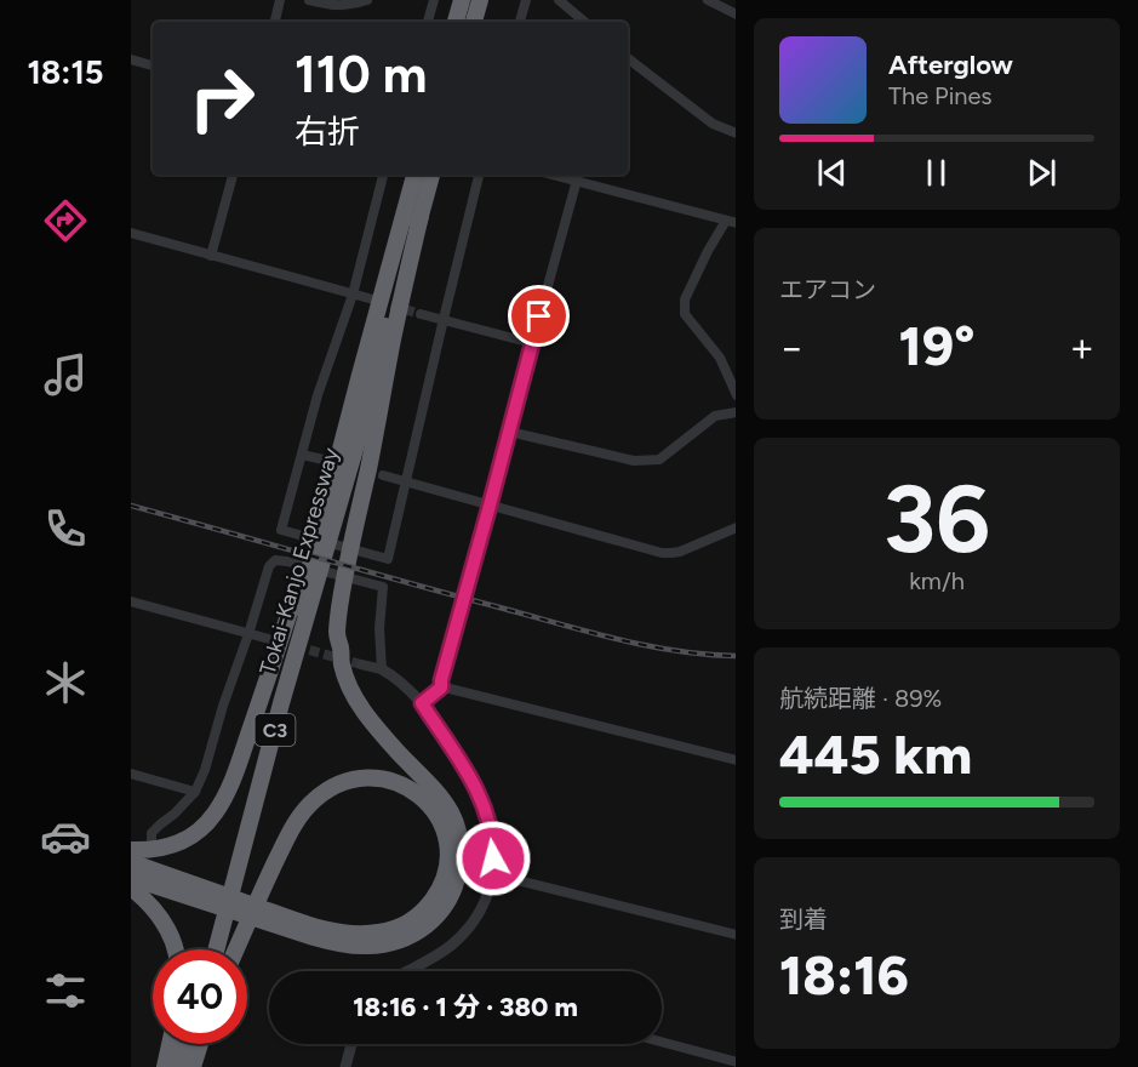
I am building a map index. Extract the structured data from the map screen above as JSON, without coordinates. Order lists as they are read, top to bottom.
{
  "streets": {
    "highway": ["Tokai-Kanjo Expressway", "C3"]
  },
  "page": {
    "tabs": "18:15",
    "turn": ["110 m", "右折"],
    "song": ["Afterglow", "The Pines"],
    "tile": [
      "エアコン",
      ["36", "km/h"],
      ["航続距離 · 89%", "445 km"],
      ["到着", "18:16"]
    ],
    "heat": ["−", "19°", "+"],
    "limit": "40",
    "trip": "18:16 · 1 分 · 380 m"
  }
}
